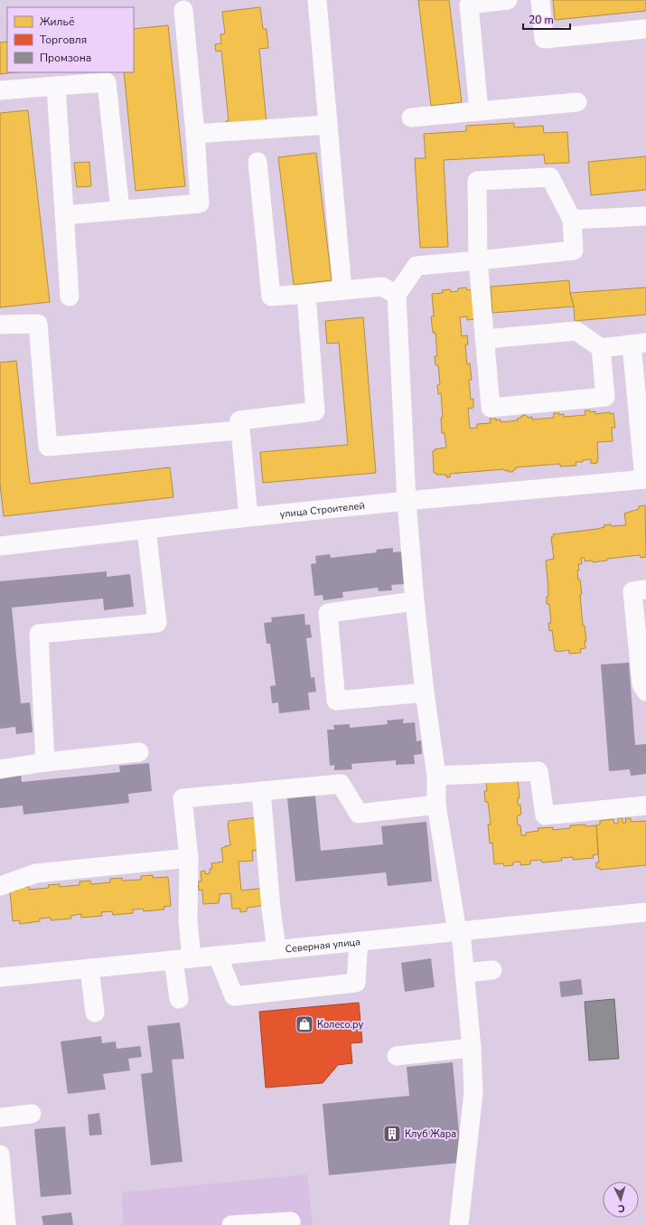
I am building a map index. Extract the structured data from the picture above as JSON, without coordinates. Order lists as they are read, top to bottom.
{
  "streets": {
    "street": ["улица Строителей", "Северная улица"]
  },
  "places": {
    "shop": ["Колесо.ру"],
    "building": ["Клуб Жара"]
  },
  "legend": ["Жильё", "Торговля", "Промзона"],
  "scale_bar": "20 m",
  "north": "bottom"
}
